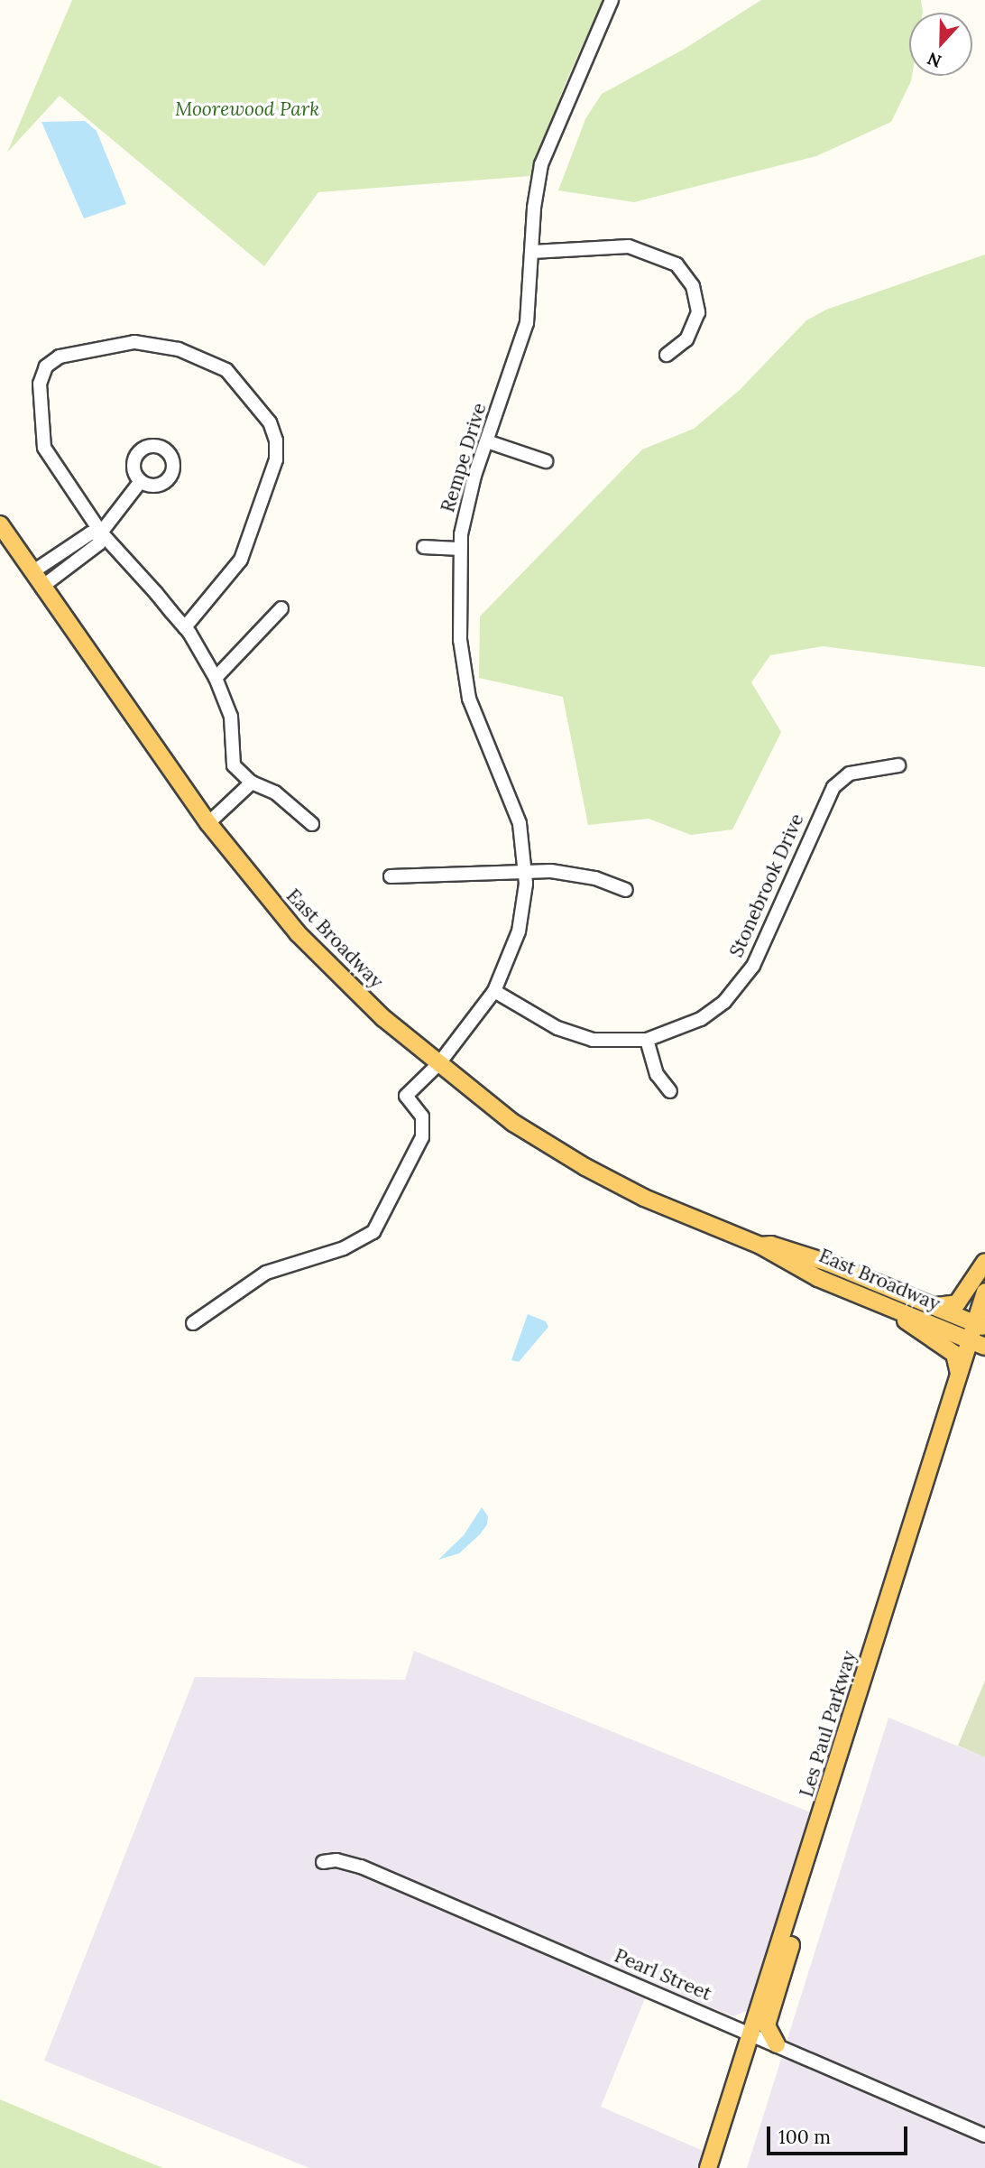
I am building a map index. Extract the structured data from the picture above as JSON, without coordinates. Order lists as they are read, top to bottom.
{
  "streets": {
    "main road": ["East Broadway", "Les Paul Parkway"],
    "street": ["Rempe Drive", "Stonebrook Drive", "Pearl Street"]
  },
  "crossings": [
    ["Rempe Drive", "Stonebrook Drive"],
    ["Rempe Drive", "East Broadway"],
    ["East Broadway", "Les Paul Parkway"],
    ["Les Paul Parkway", "Pearl Street"]
  ],
  "parks": ["Moorewood Park"],
  "scale_bar": "100 m",
  "north": "bottom"
}
